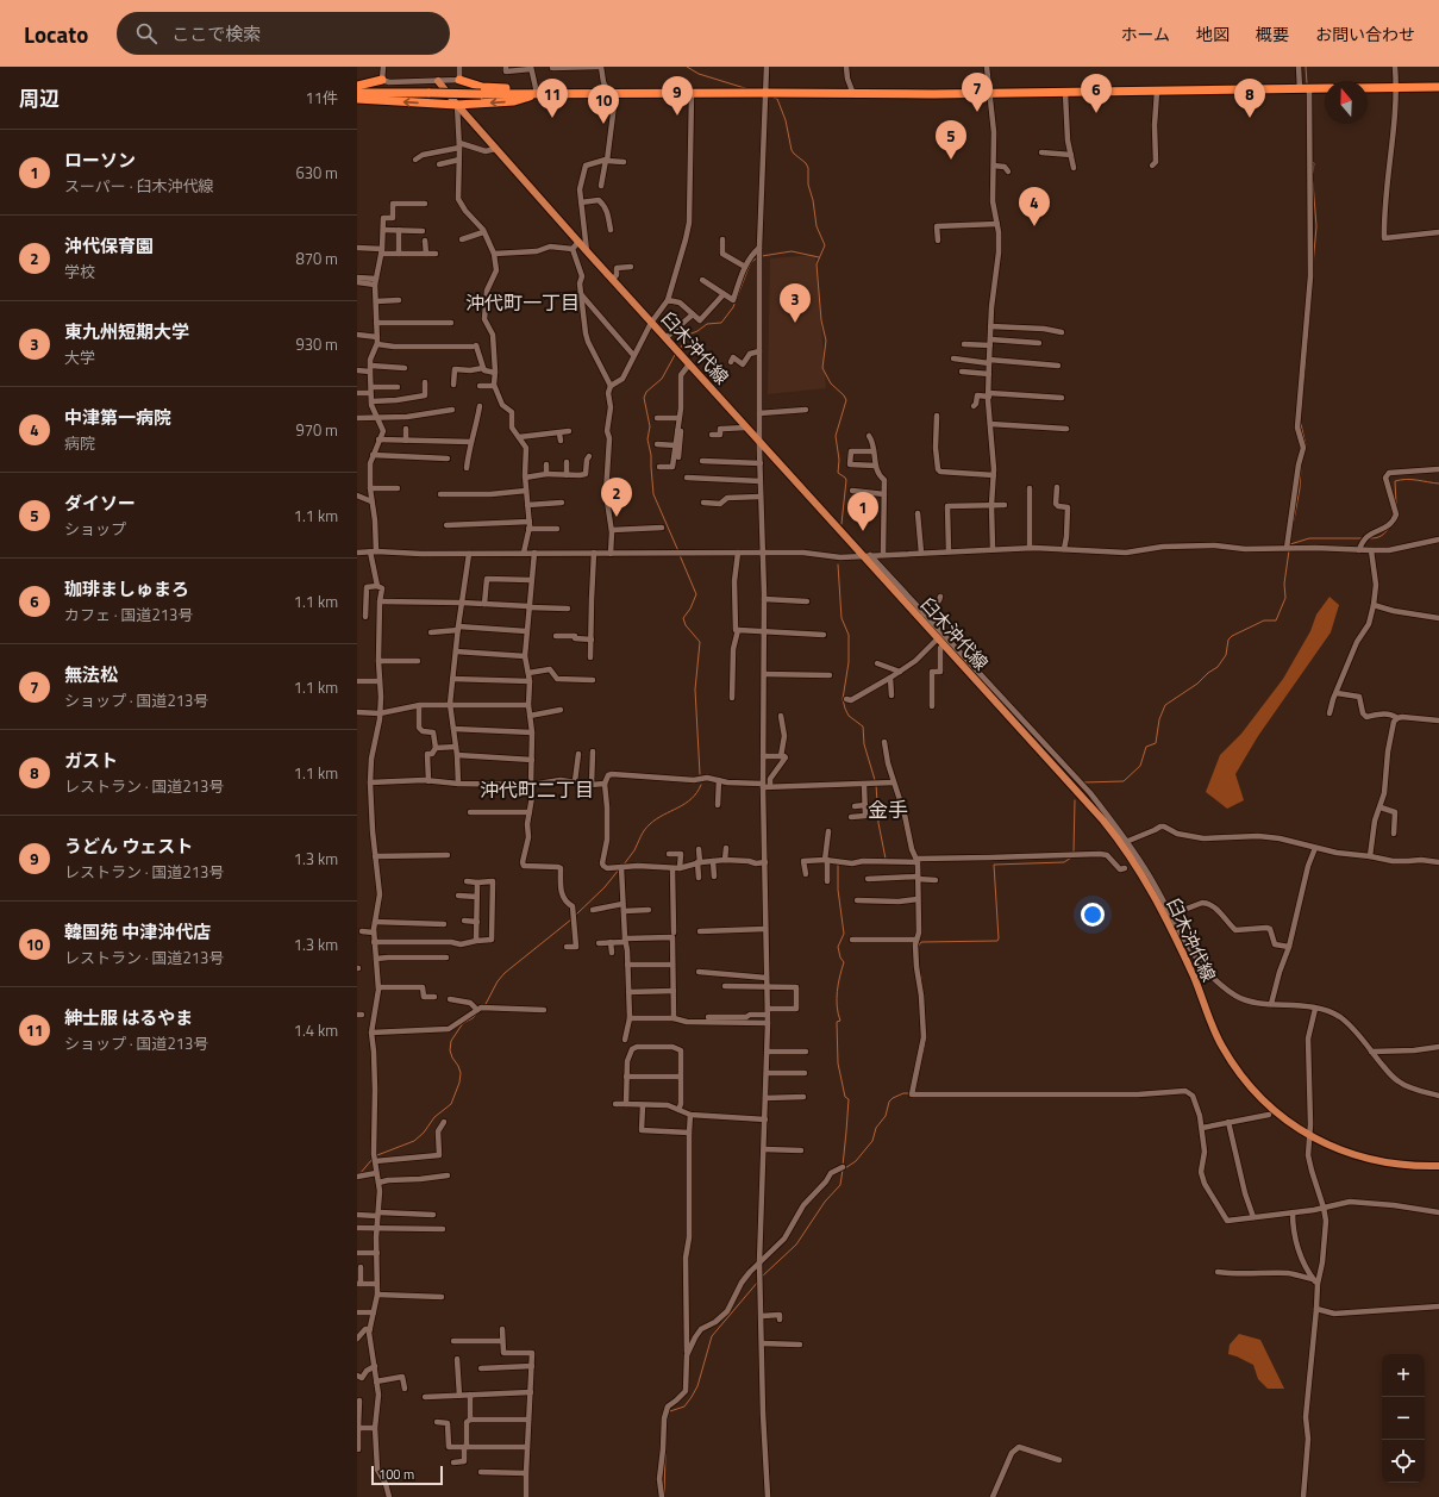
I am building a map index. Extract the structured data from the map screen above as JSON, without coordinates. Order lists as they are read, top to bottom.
{
  "streets": {
    "main road": ["臼木沖代線"]
  },
  "districts": ["沖代町一丁目", "沖代町二丁目", "金手"],
  "scale_bar": "100 m",
  "north": "top",
  "page": {
    "header": "Locato",
    "search": "ここで検索",
    "nav": [
      "ホーム",
      "地図",
      "概要",
      "お問い合わせ"
    ],
    "heading": ["周辺", "11件"],
    "pins": [
      "7",
      "6",
      "9",
      "8",
      "11",
      "10",
      "5",
      "4",
      "3",
      "2",
      "1"
    ],
    "list": [
      {
        "mark": "1",
        "name": "ローソン",
        "note": "スーパー · 臼木沖代線",
        "value": "630 m"
      },
      {
        "mark": "2",
        "name": "沖代保育園",
        "note": "学校",
        "value": "870 m"
      },
      {
        "mark": "3",
        "name": "東九州短期大学",
        "note": "大学",
        "value": "930 m"
      },
      {
        "mark": "4",
        "name": "中津第一病院",
        "note": "病院",
        "value": "970 m"
      },
      {
        "mark": "5",
        "name": "ダイソー",
        "note": "ショップ",
        "value": "1.1 km"
      },
      {
        "mark": "6",
        "name": "珈琲ましゅまろ",
        "note": "カフェ · 国道213号",
        "value": "1.1 km"
      },
      {
        "mark": "7",
        "name": "無法松",
        "note": "ショップ · 国道213号",
        "value": "1.1 km"
      },
      {
        "mark": "8",
        "name": "ガスト",
        "note": "レストラン · 国道213号",
        "value": "1.1 km"
      },
      {
        "mark": "9",
        "name": "うどん ウェスト",
        "note": "レストラン · 国道213号",
        "value": "1.3 km"
      },
      {
        "mark": "10",
        "name": "韓国苑 中津沖代店",
        "note": "レストラン · 国道213号",
        "value": "1.3 km"
      },
      {
        "mark": "11",
        "name": "紳士服 はるやま",
        "note": "ショップ · 国道213号",
        "value": "1.4 km"
      }
    ],
    "map_buttons": ["+", "−"],
    "scale": "100 m"
  }
}
